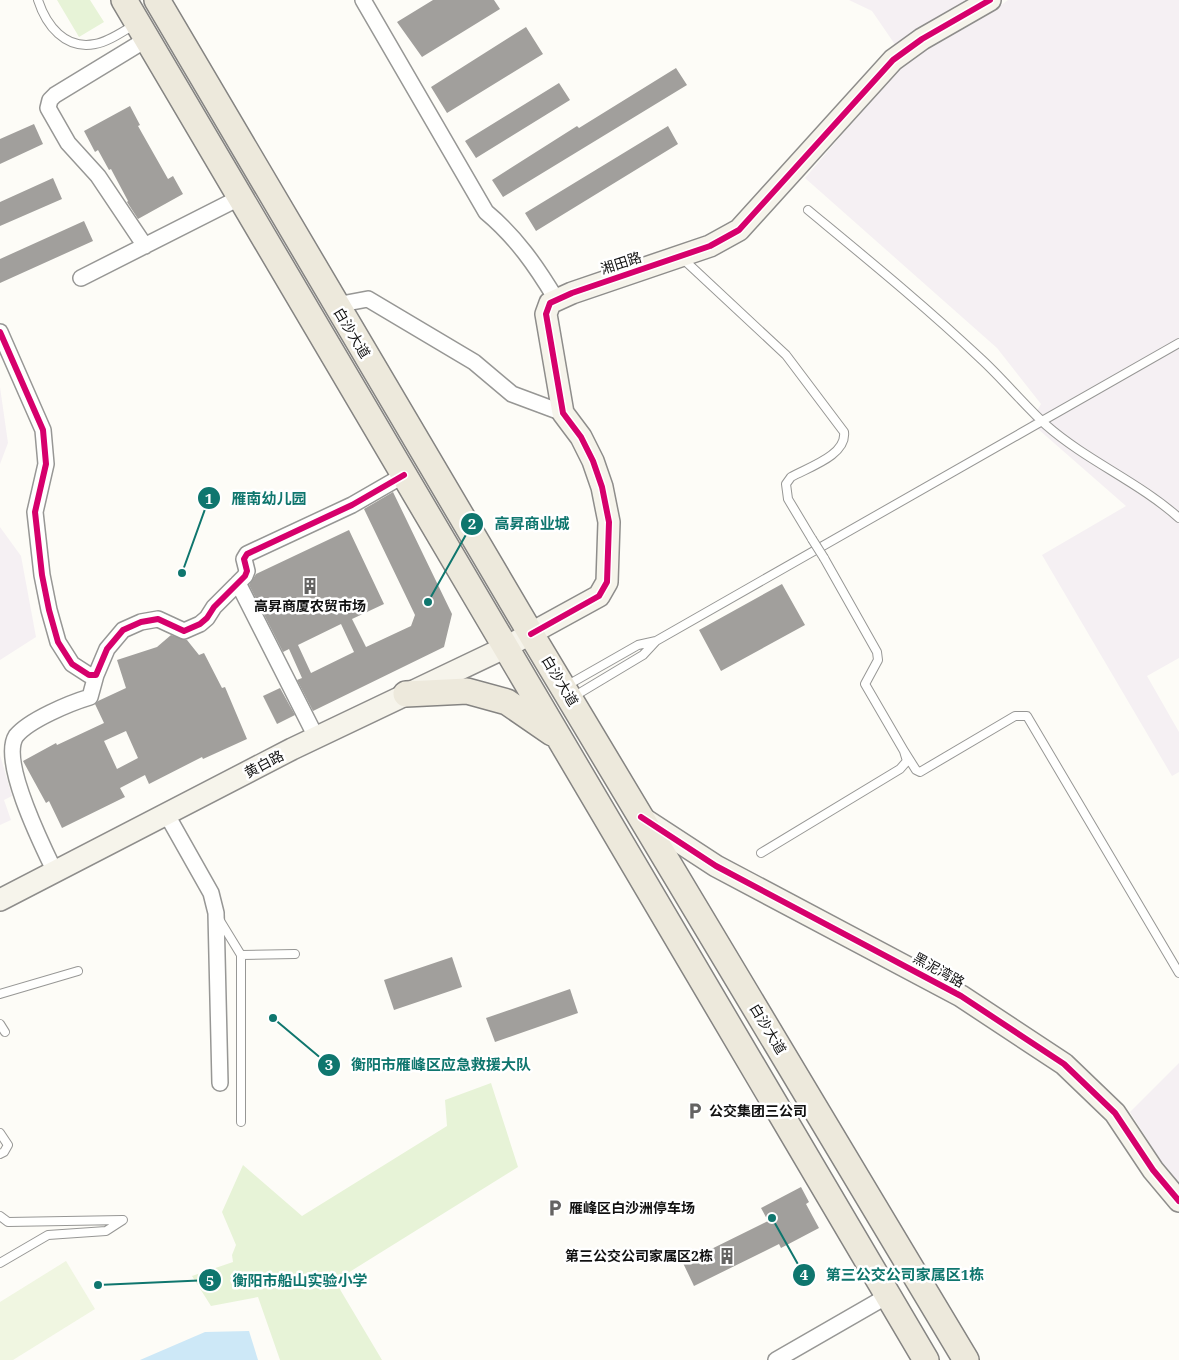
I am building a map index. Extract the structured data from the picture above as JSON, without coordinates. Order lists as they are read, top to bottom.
{
  "streets": {
    "main road": ["白沙大道"],
    "street": ["湘田路", "黄白路", "黑泥湾路"]
  },
  "crossings": [
    ["白沙大道", "黄白路"],
    ["白沙大道", "黑泥湾路"]
  ],
  "places": {
    "other": [
      "雁南幼儿园",
      "高昇商业城",
      "衡阳市雁峰区应急救援大队",
      "第三公交公司家属区1栋",
      "衡阳市船山实验小学"
    ],
    "building": ["高昇商厦农贸市场", "第三公交公司家属区2栋"],
    "parking": ["公交集团三公司", "雁峰区白沙洲停车场"]
  }
}
